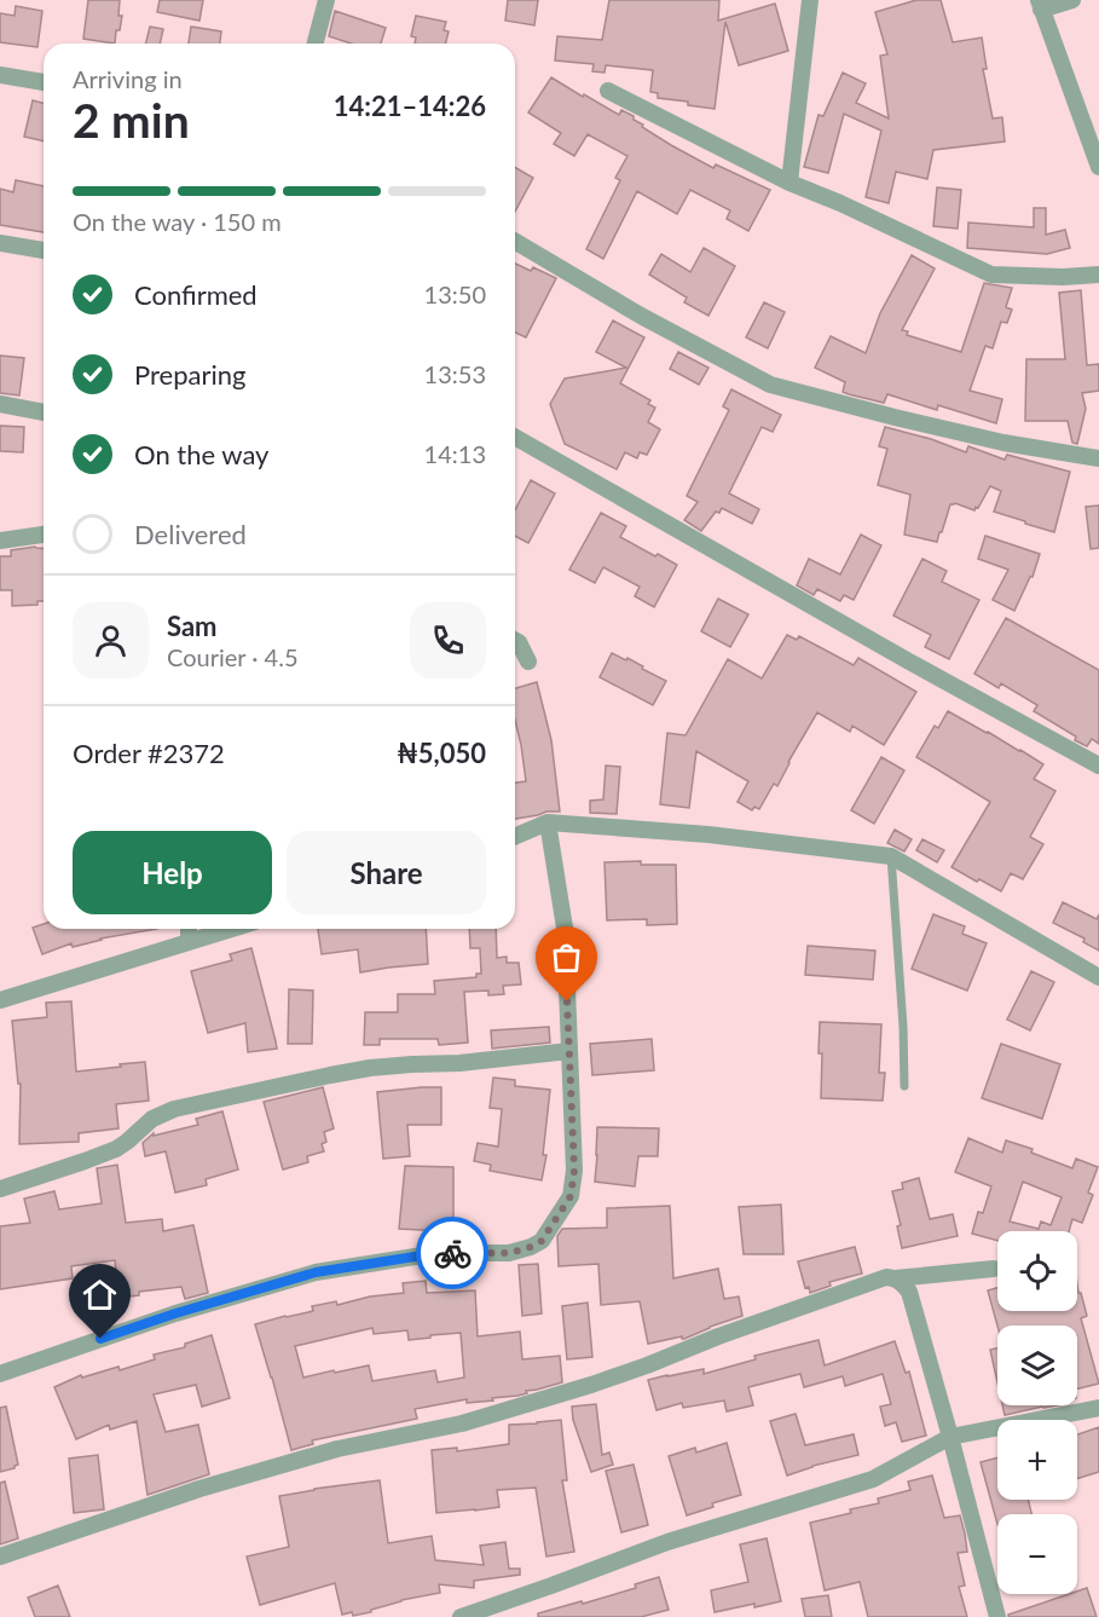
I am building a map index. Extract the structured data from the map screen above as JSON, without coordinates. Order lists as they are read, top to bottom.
{
  "page": {
    "heading": ["2 min", "Arriving in", "14:21–14:26"],
    "panel": [
      "Sam",
      "Courier · 4.5",
      "Order #2372",
      "₦5,050"
    ],
    "bar": "On the way · 150 m",
    "list": [
      ["Confirmed", "13:50"],
      ["Preparing", "13:53"],
      ["On the way", "14:13"],
      "Delivered"
    ],
    "buttons": ["Help", "Share"],
    "map_buttons": ["+", "−"]
  }
}
